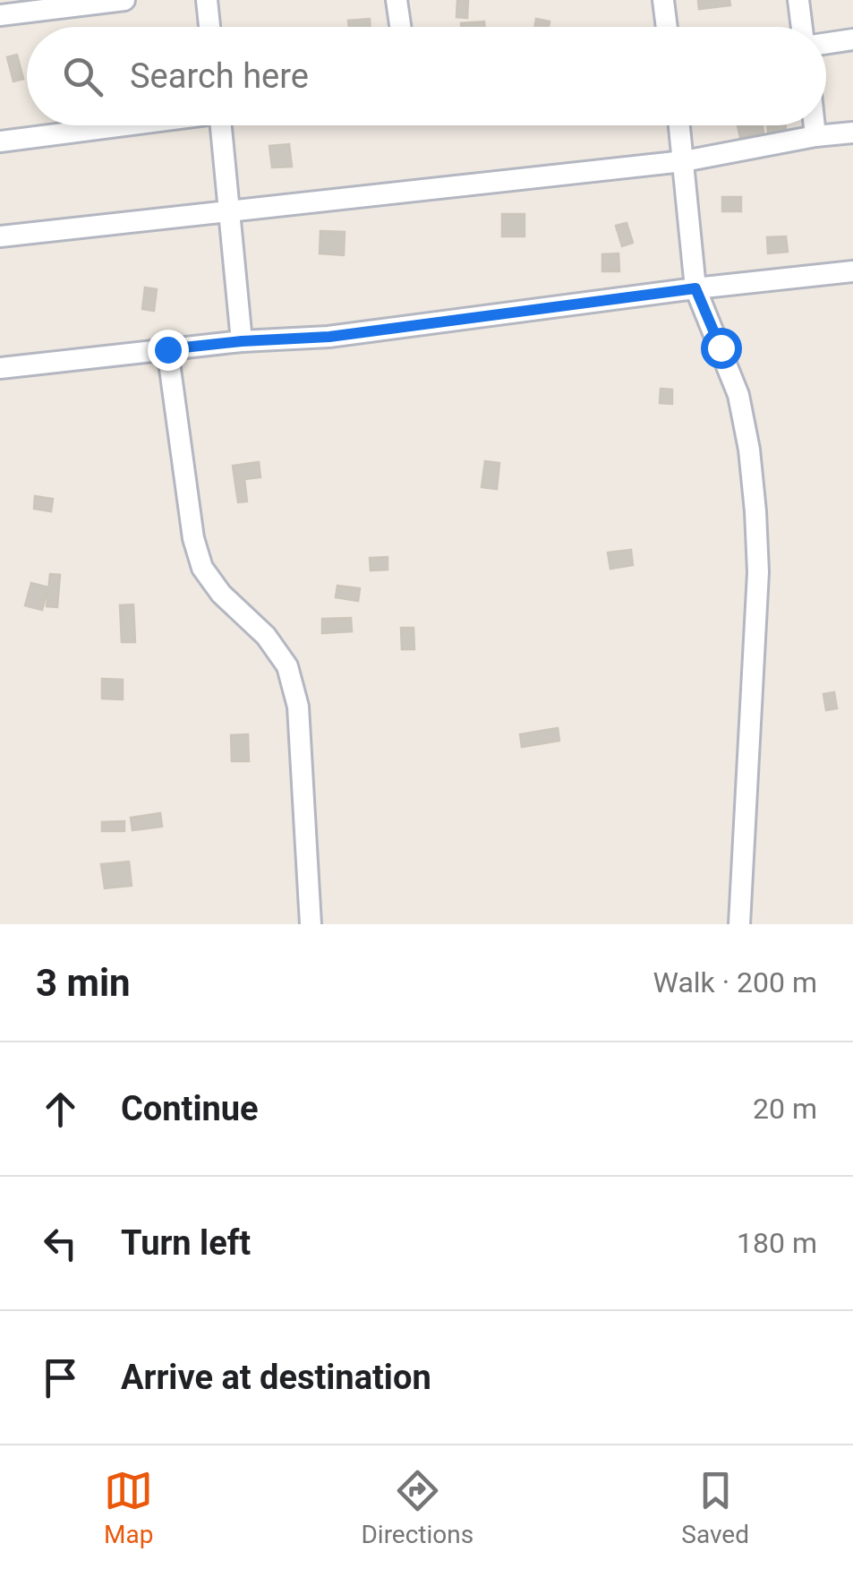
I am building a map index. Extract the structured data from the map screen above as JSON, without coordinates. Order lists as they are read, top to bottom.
{
  "page": {
    "search": "Search here",
    "heading": ["3 min", "Walk · 200 m"],
    "list": [
      ["Continue", "20 m"],
      ["Turn left", "180 m"],
      "Arrive at destination"
    ],
    "nav": ["Map", "Directions", "Saved"]
  }
}
